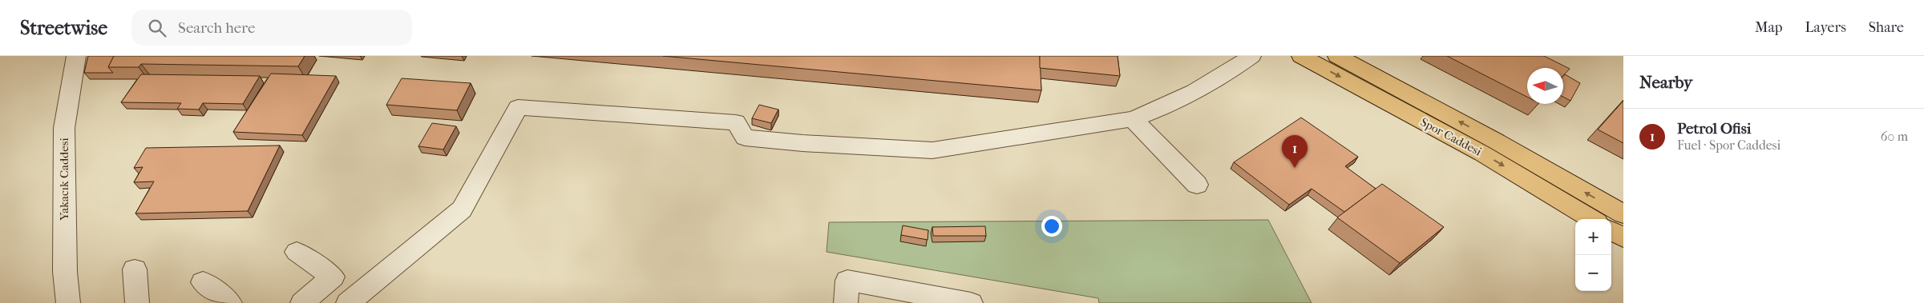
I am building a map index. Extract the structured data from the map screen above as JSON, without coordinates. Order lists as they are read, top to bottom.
{
  "streets": {
    "main road": ["Spor Caddesi"],
    "street": ["Yakacık Caddesi"]
  },
  "north": "left",
  "page": {
    "header": "Streetwise",
    "search": "Search here",
    "nav": ["Map", "Layers", "Share"],
    "heading": "Nearby",
    "list": [
      {
        "mark": "1",
        "name": "Petrol Ofisi",
        "note": "Fuel · Spor Caddesi",
        "value": "60 m"
      }
    ],
    "pins": "1",
    "map_buttons": ["+", "−"]
  }
}
